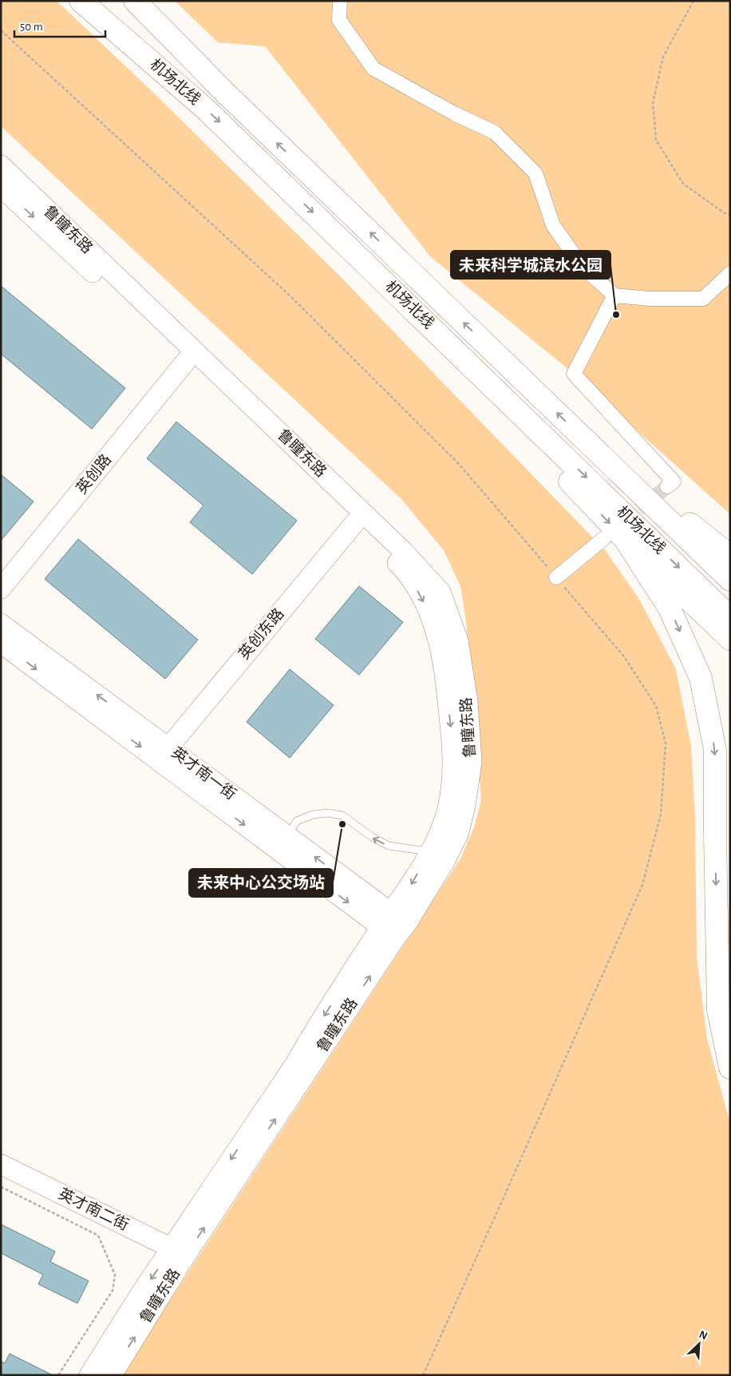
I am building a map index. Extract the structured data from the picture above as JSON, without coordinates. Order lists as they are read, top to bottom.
{
  "streets": {
    "highway": ["机场北线"],
    "main road": [
      "鲁瞳东路",
      "英创路",
      "英创东路",
      "英才南一街",
      "英才南二街"
    ]
  },
  "crossings": [
    ["鲁瞳东路", "英创路"],
    ["鲁瞳东路", "英创东路"],
    ["鲁瞳东路", "英才南一街"],
    ["鲁瞳东路", "英才南二街"],
    ["英创东路", "英才南一街"]
  ],
  "places": ["未来科学城滨水公园", "未来中心公交场站"],
  "scale_bar": "50 m",
  "north": "top right"
}
